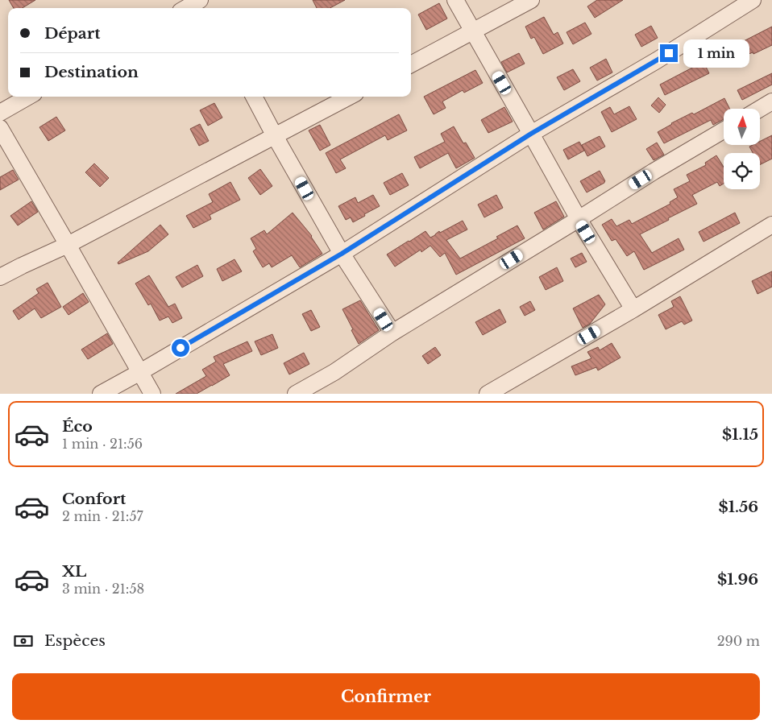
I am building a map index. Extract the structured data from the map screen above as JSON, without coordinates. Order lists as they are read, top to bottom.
{
  "north": "top",
  "page": {
    "banner": ["Départ", "Destination"],
    "bubble": "1 min",
    "list": [
      {
        "name": "Éco",
        "note": "1 min · 21:56",
        "value": "$1.15"
      },
      {
        "name": "Confort",
        "note": "2 min · 21:57",
        "value": "$1.56"
      },
      {
        "name": "XL",
        "note": "3 min · 21:58",
        "value": "$1.96"
      }
    ],
    "pay": ["Espèces", "290 m"],
    "buttons": "Confirmer"
  }
}
